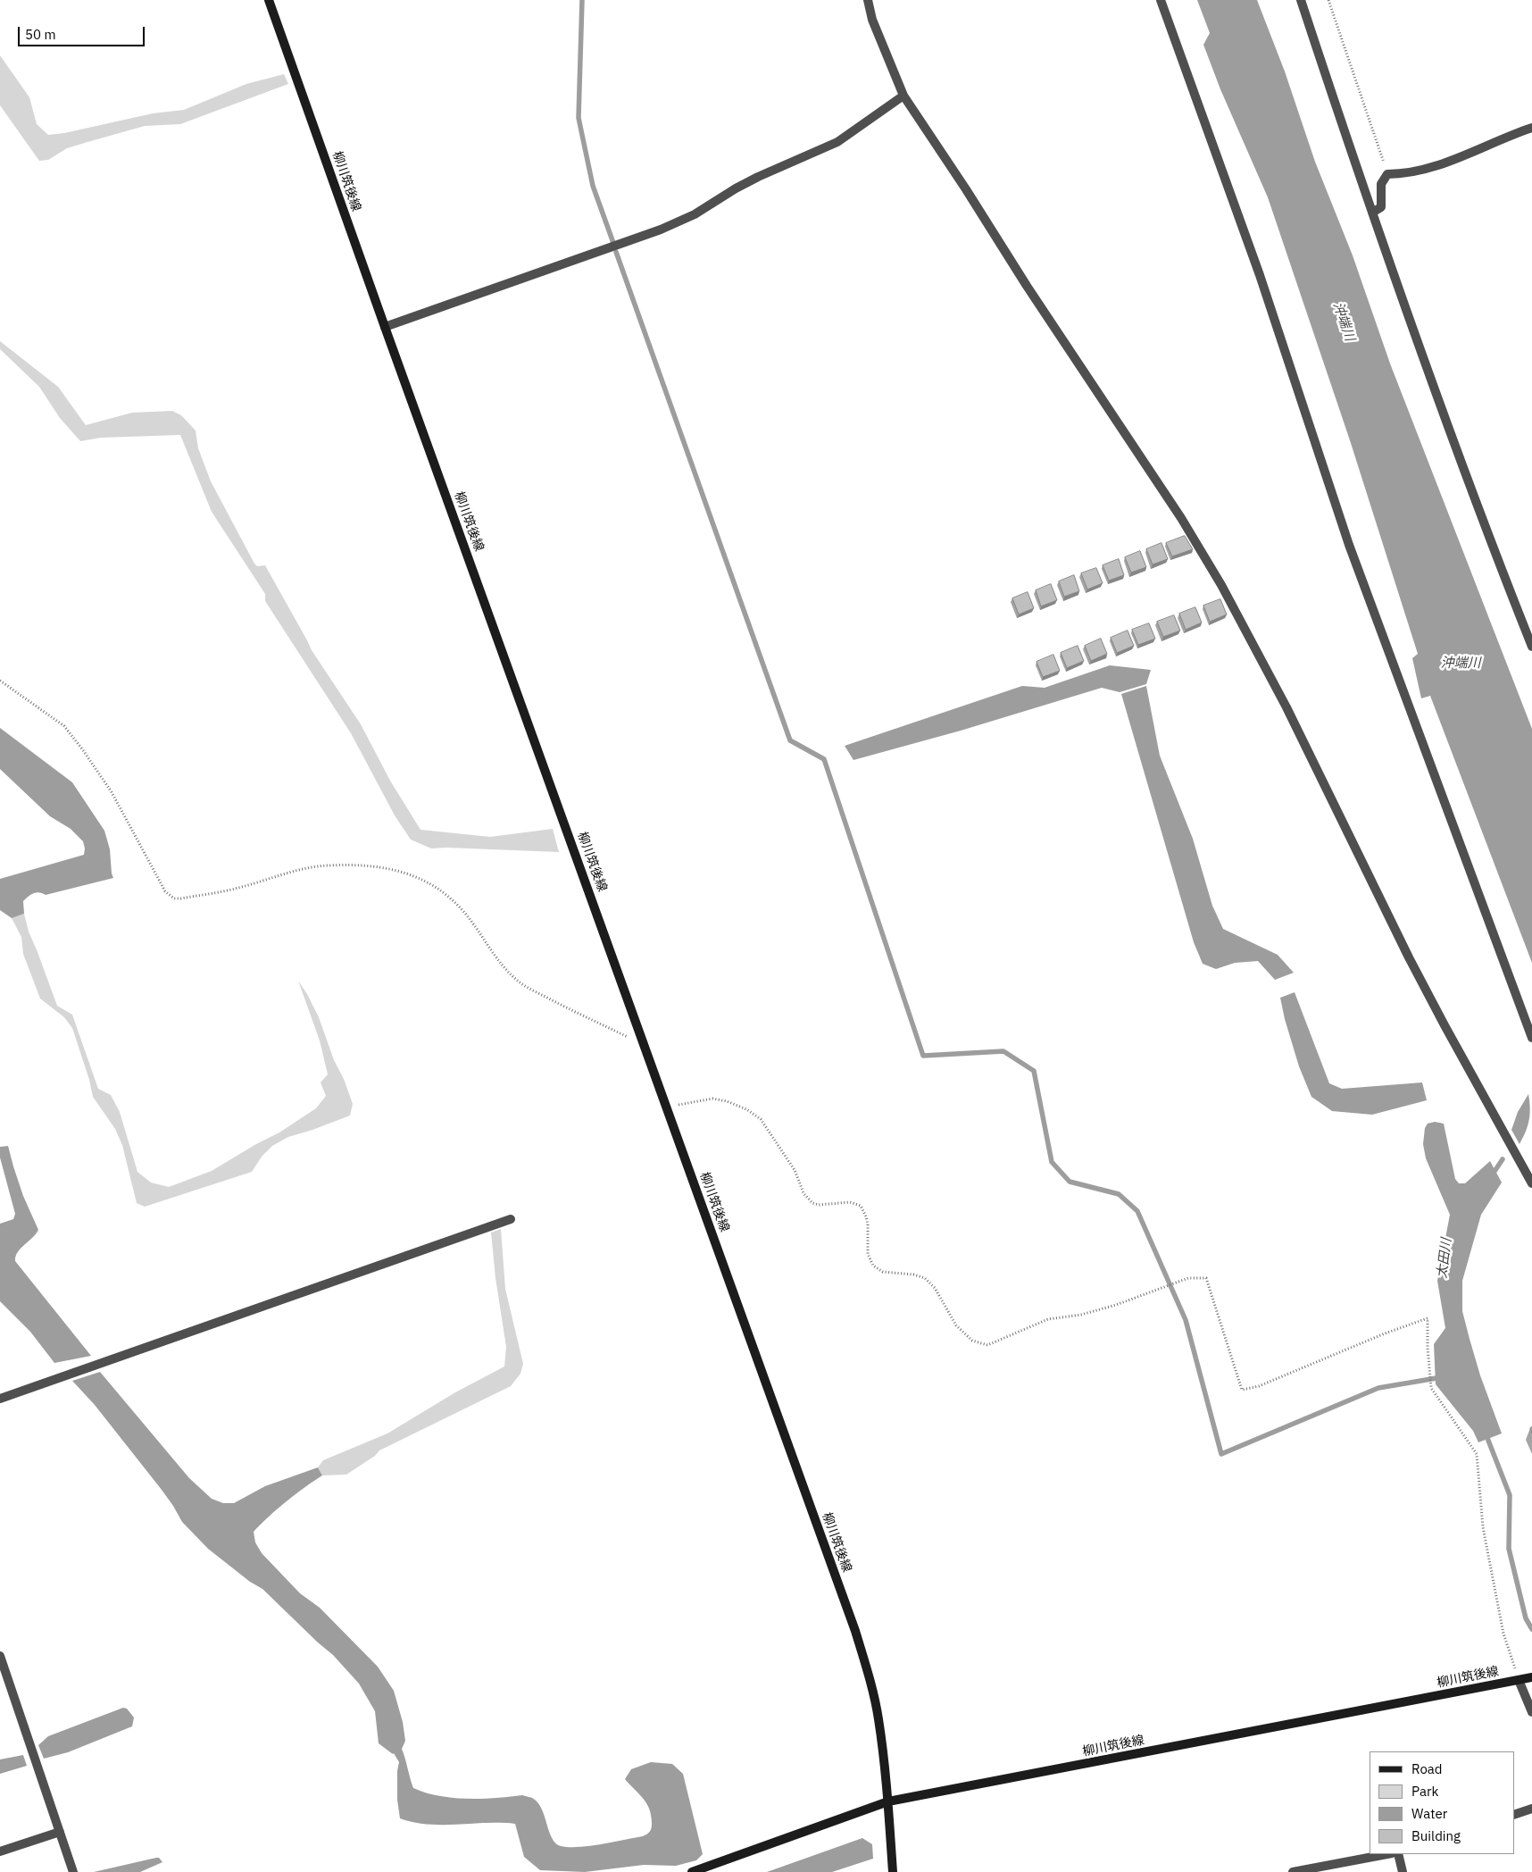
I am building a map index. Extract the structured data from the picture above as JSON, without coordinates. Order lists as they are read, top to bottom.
{
  "streets": {
    "main road": ["柳川筑後線"]
  },
  "water": ["沖端川", "太田川"],
  "legend": [
    "Road",
    "Park",
    "Water",
    "Building"
  ],
  "scale_bar": "50 m"
}
